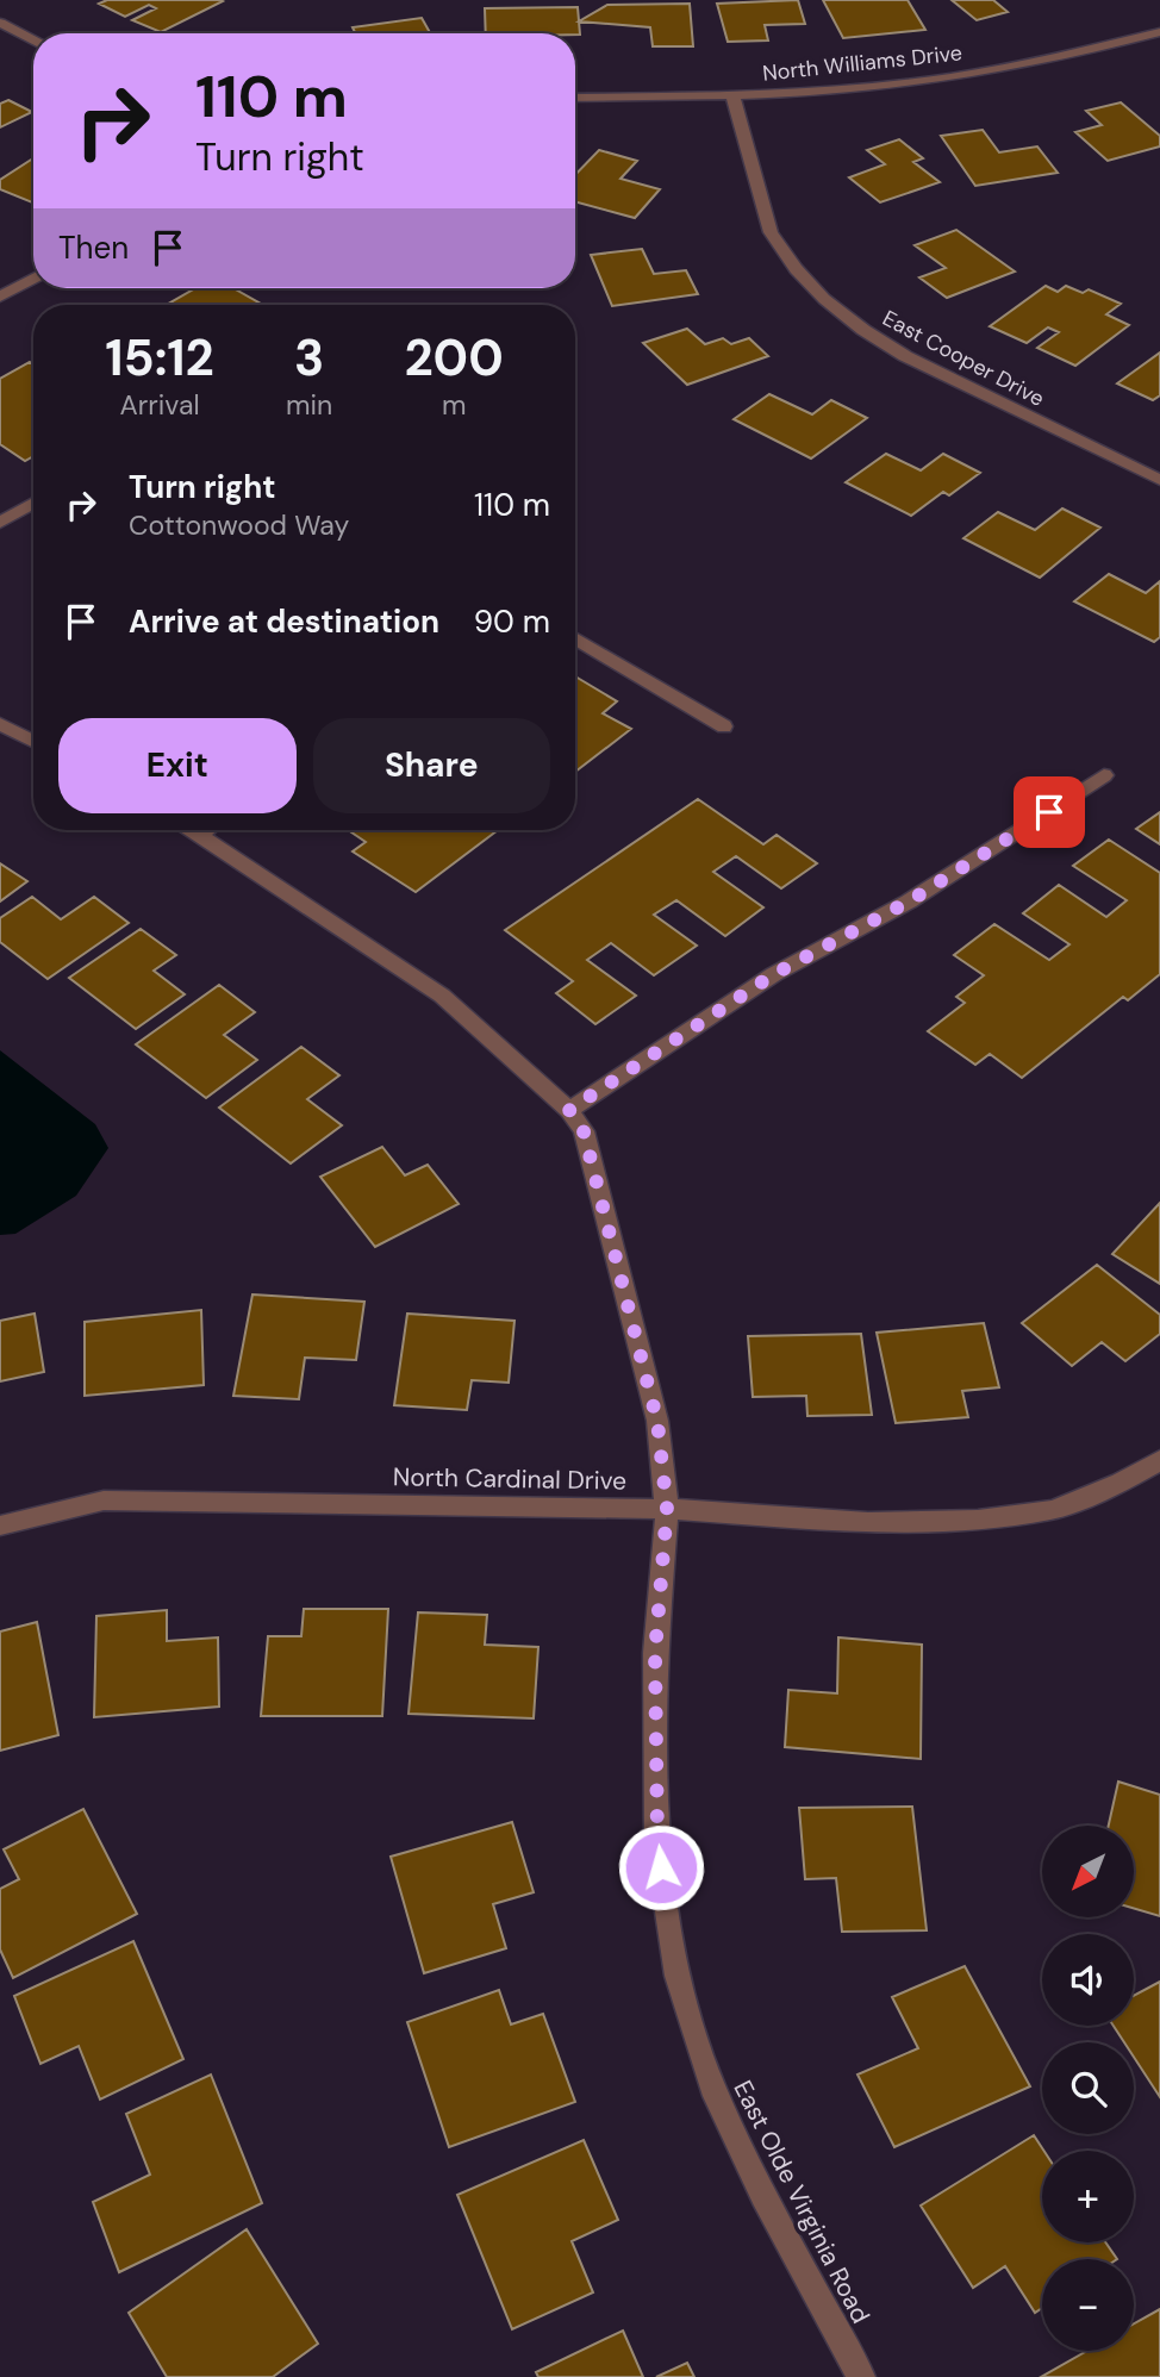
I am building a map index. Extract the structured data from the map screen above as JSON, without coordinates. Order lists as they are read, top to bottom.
{
  "streets": {
    "street": [
      "North Williams Drive",
      "East Cooper Drive",
      "North Cardinal Drive",
      "East Olde Virginia Road"
    ]
  },
  "crossings": [
    ["North Williams Drive", "East Cooper Drive"],
    ["North Cardinal Drive", "East Olde Virginia Road"]
  ],
  "north": "bottom left",
  "page": {
    "turn": ["110 m", "Turn right"],
    "then": "Then",
    "eta": [
      "15:12",
      "Arrival",
      "3",
      "min",
      "200",
      "m"
    ],
    "list": [
      {
        "name": "Turn right",
        "note": "Cottonwood Way",
        "value": "110 m"
      },
      {
        "name": "Arrive at destination",
        "value": "90 m"
      }
    ],
    "buttons": ["Exit", "Share"],
    "map_buttons": ["+", "−"]
  }
}
